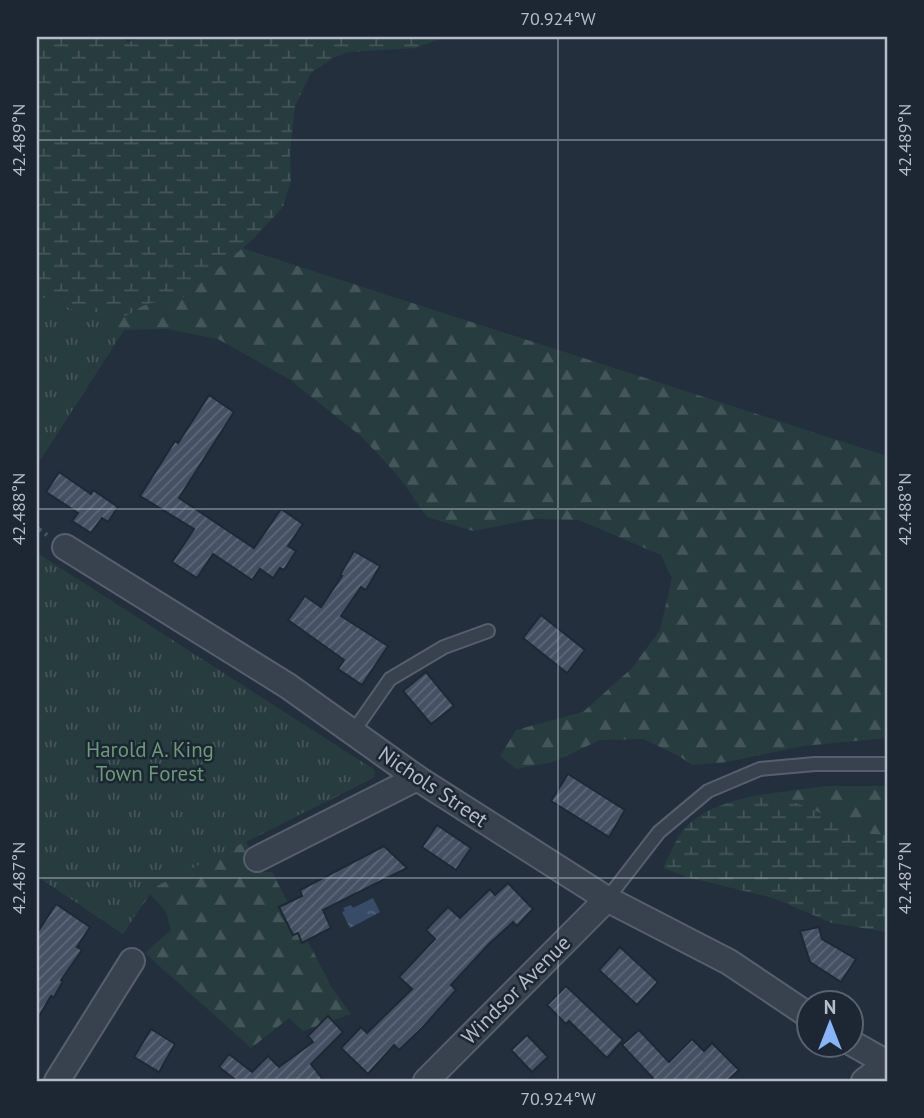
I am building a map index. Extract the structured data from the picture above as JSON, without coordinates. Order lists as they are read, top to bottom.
{
  "streets": {
    "street": ["Nichols Street", "Windsor Avenue"]
  },
  "crossings": [
    ["Nichols Street", "Windsor Avenue"]
  ],
  "parks": ["Harold A. King Town Forest"],
  "north": "top",
  "coordinates": [
    "70.924°W",
    "42.489°N",
    "42.488°N",
    "42.487°N"
  ]
}
